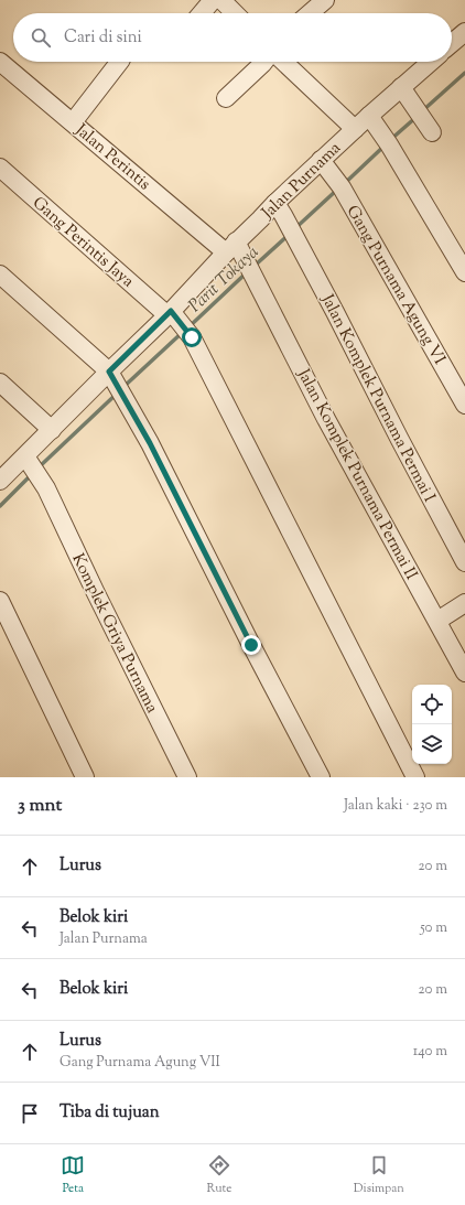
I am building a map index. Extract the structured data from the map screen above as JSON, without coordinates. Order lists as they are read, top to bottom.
{
  "streets": {
    "street": [
      "Jalan Perintis",
      "Jalan Purnama",
      "Gang Perintis Jaya",
      "Gang Purnama Agung VI",
      "Jalan Komplek Purnama Permai I",
      "Jalan Komplek Purnama Permai II",
      "Komplek Griya Purnama"
    ]
  },
  "crossings": [
    ["Jalan Perintis", "Jalan Purnama"],
    ["Jalan Perintis", "Jalan Komplek Purnama Permai II"],
    ["Jalan Purnama", "Gang Perintis Jaya"],
    ["Jalan Purnama", "Gang Purnama Agung VI"],
    ["Jalan Purnama", "Jalan Komplek Purnama Permai I"],
    ["Jalan Purnama", "Jalan Komplek Purnama Permai II"],
    ["Jalan Purnama", "Komplek Griya Purnama"]
  ],
  "water": ["Parit Tokaya"],
  "page": {
    "search": "Cari di sini",
    "heading": ["3 mnt", "Jalan kaki · 230 m"],
    "list": [
      ["Lurus", "20 m"],
      ["Belok kiri", "Jalan Purnama", "50 m"],
      ["Belok kiri", "20 m"],
      ["Lurus", "Gang Purnama Agung VII", "140 m"],
      "Tiba di tujuan"
    ],
    "nav": ["Peta", "Rute", "Disimpan"]
  }
}
